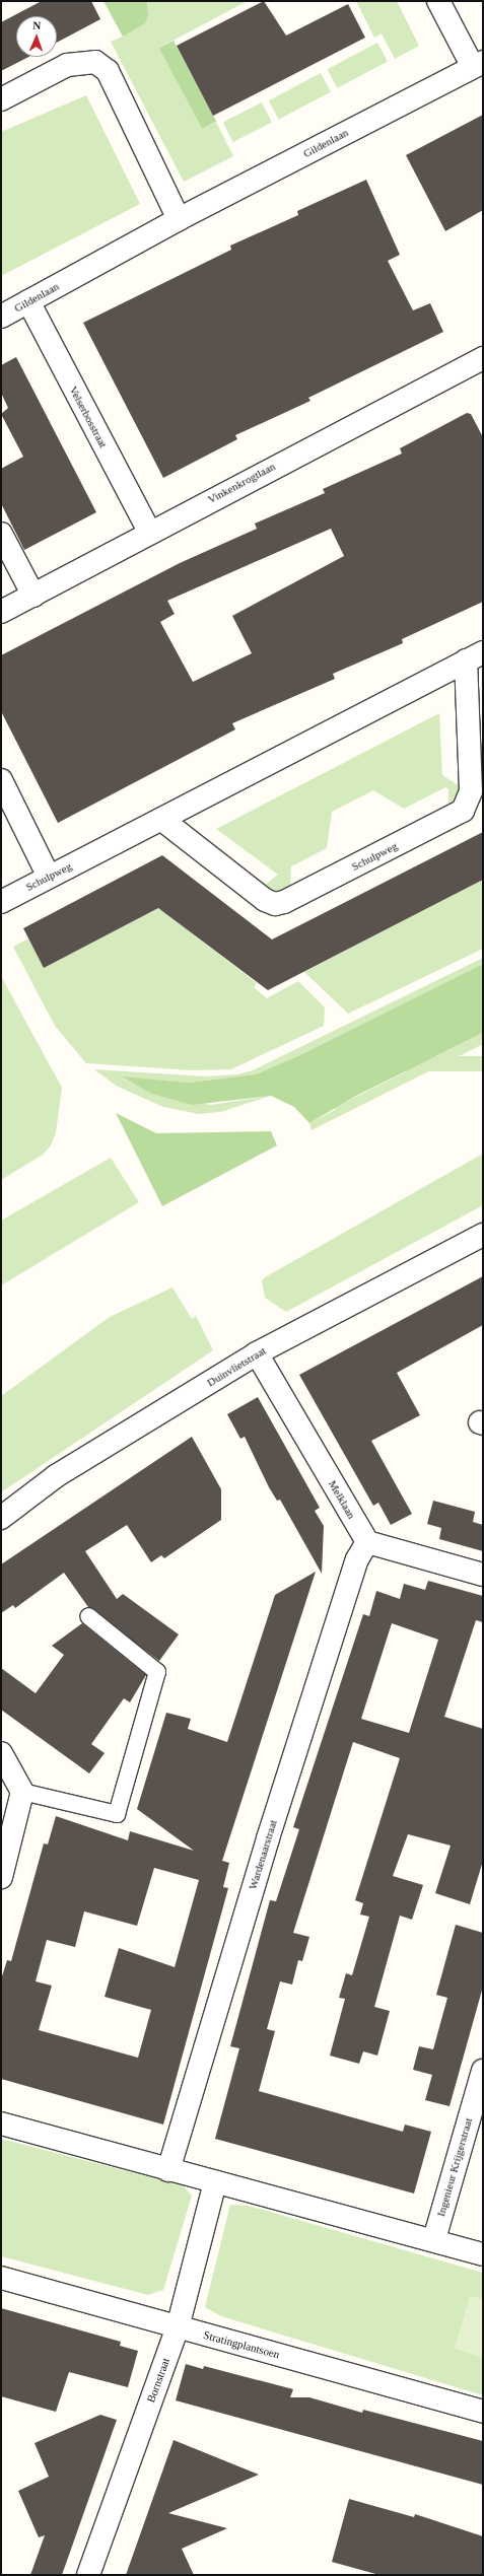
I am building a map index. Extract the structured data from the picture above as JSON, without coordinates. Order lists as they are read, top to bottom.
{
  "streets": {
    "street": [
      "Gildenlaan",
      "Velserbosstraat",
      "Vinkenkrogtlaan",
      "Schulpweg",
      "Duinvlietstraat",
      "Melklaan",
      "Wardenaarstraat",
      "Ingenieur Krijgerstraat",
      "Stratingplantsoen",
      "Bornstraat"
    ]
  },
  "crossings": [
    ["Gildenlaan", "Velserbosstraat"],
    ["Velserbosstraat", "Vinkenkrogtlaan"],
    ["Duinvlietstraat", "Melklaan"],
    ["Melklaan", "Wardenaarstraat"],
    ["Stratingplantsoen", "Bornstraat"]
  ],
  "north": "top"
}
